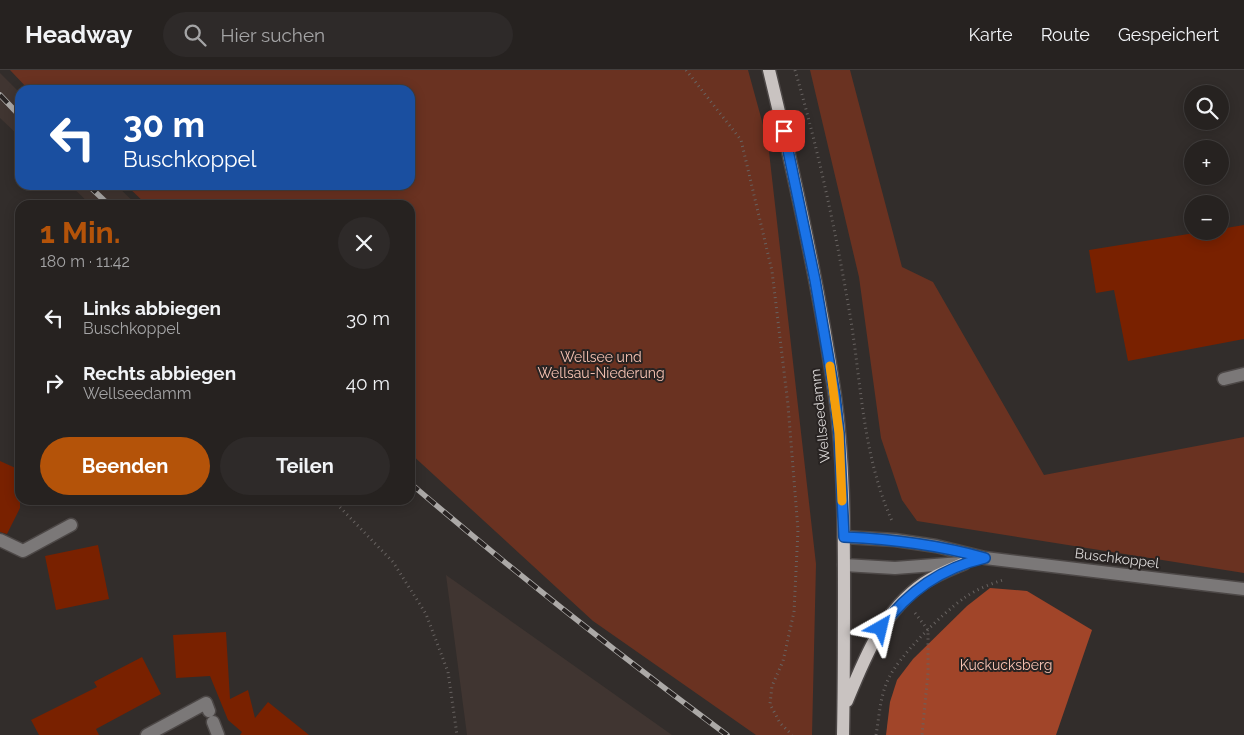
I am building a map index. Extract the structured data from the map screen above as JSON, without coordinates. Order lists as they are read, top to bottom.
{
  "streets": {
    "main road": ["Wellseedamm"],
    "street": ["Buschkoppel"]
  },
  "crossings": [
    ["Wellseedamm", "Buschkoppel"]
  ],
  "parks": ["Wellsee und Wellsau-Niederung", "Kuckucksberg"],
  "page": {
    "header": "Headway",
    "search": "Hier suchen",
    "nav": ["Karte", "Route", "Gespeichert"],
    "map_buttons": ["+", "−"],
    "turn": ["30 m", "Buschkoppel"],
    "heading": ["1 Min.", "180 m · 11:42"],
    "list": [
      {
        "name": "Links abbiegen",
        "note": "Buschkoppel",
        "value": "30 m"
      },
      {
        "name": "Rechts abbiegen",
        "note": "Wellseedamm",
        "value": "40 m"
      }
    ],
    "buttons": ["Beenden", "Teilen"]
  }
}
